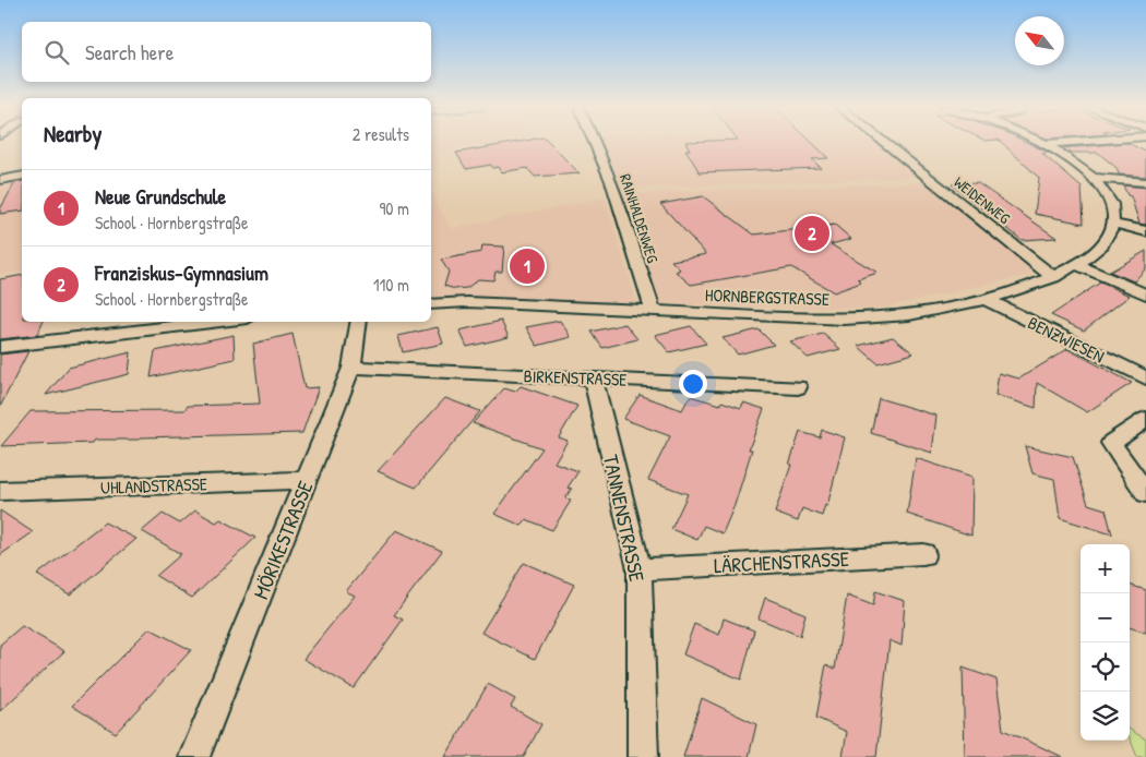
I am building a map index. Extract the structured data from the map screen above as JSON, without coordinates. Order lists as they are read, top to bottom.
{
  "streets": {
    "street": [
      "WEIDENWEG",
      "RAINHALDENWEG",
      "HORNBERGSTRASSE",
      "BENZWIESEN",
      "BIRKENSTRASSE",
      "UHLANDSTRASSE",
      "TANNENSTRASSE",
      "MÖRIKESTRASSE",
      "LÄRCHENSTRASSE"
    ]
  },
  "crossings": [
    ["WEIDENWEG", "HORNBERGSTRASSE"],
    ["RAINHALDENWEG", "HORNBERGSTRASSE"],
    ["HORNBERGSTRASSE", "BENZWIESEN"],
    ["BIRKENSTRASSE", "TANNENSTRASSE"],
    ["BIRKENSTRASSE", "MÖRIKESTRASSE"],
    ["UHLANDSTRASSE", "MÖRIKESTRASSE"],
    ["TANNENSTRASSE", "LÄRCHENSTRASSE"]
  ],
  "north": "top left",
  "page": {
    "search": "Search here",
    "heading": ["Nearby", "2 results"],
    "list": [
      {
        "mark": "1",
        "name": "Neue Grundschule",
        "note": "School · Hornbergstraße",
        "value": "90 m"
      },
      {
        "mark": "2",
        "name": "Franziskus-Gymnasium",
        "note": "School · Hornbergstraße",
        "value": "110 m"
      }
    ],
    "pins": ["2", "1"],
    "map_buttons": ["+", "−"]
  }
}
